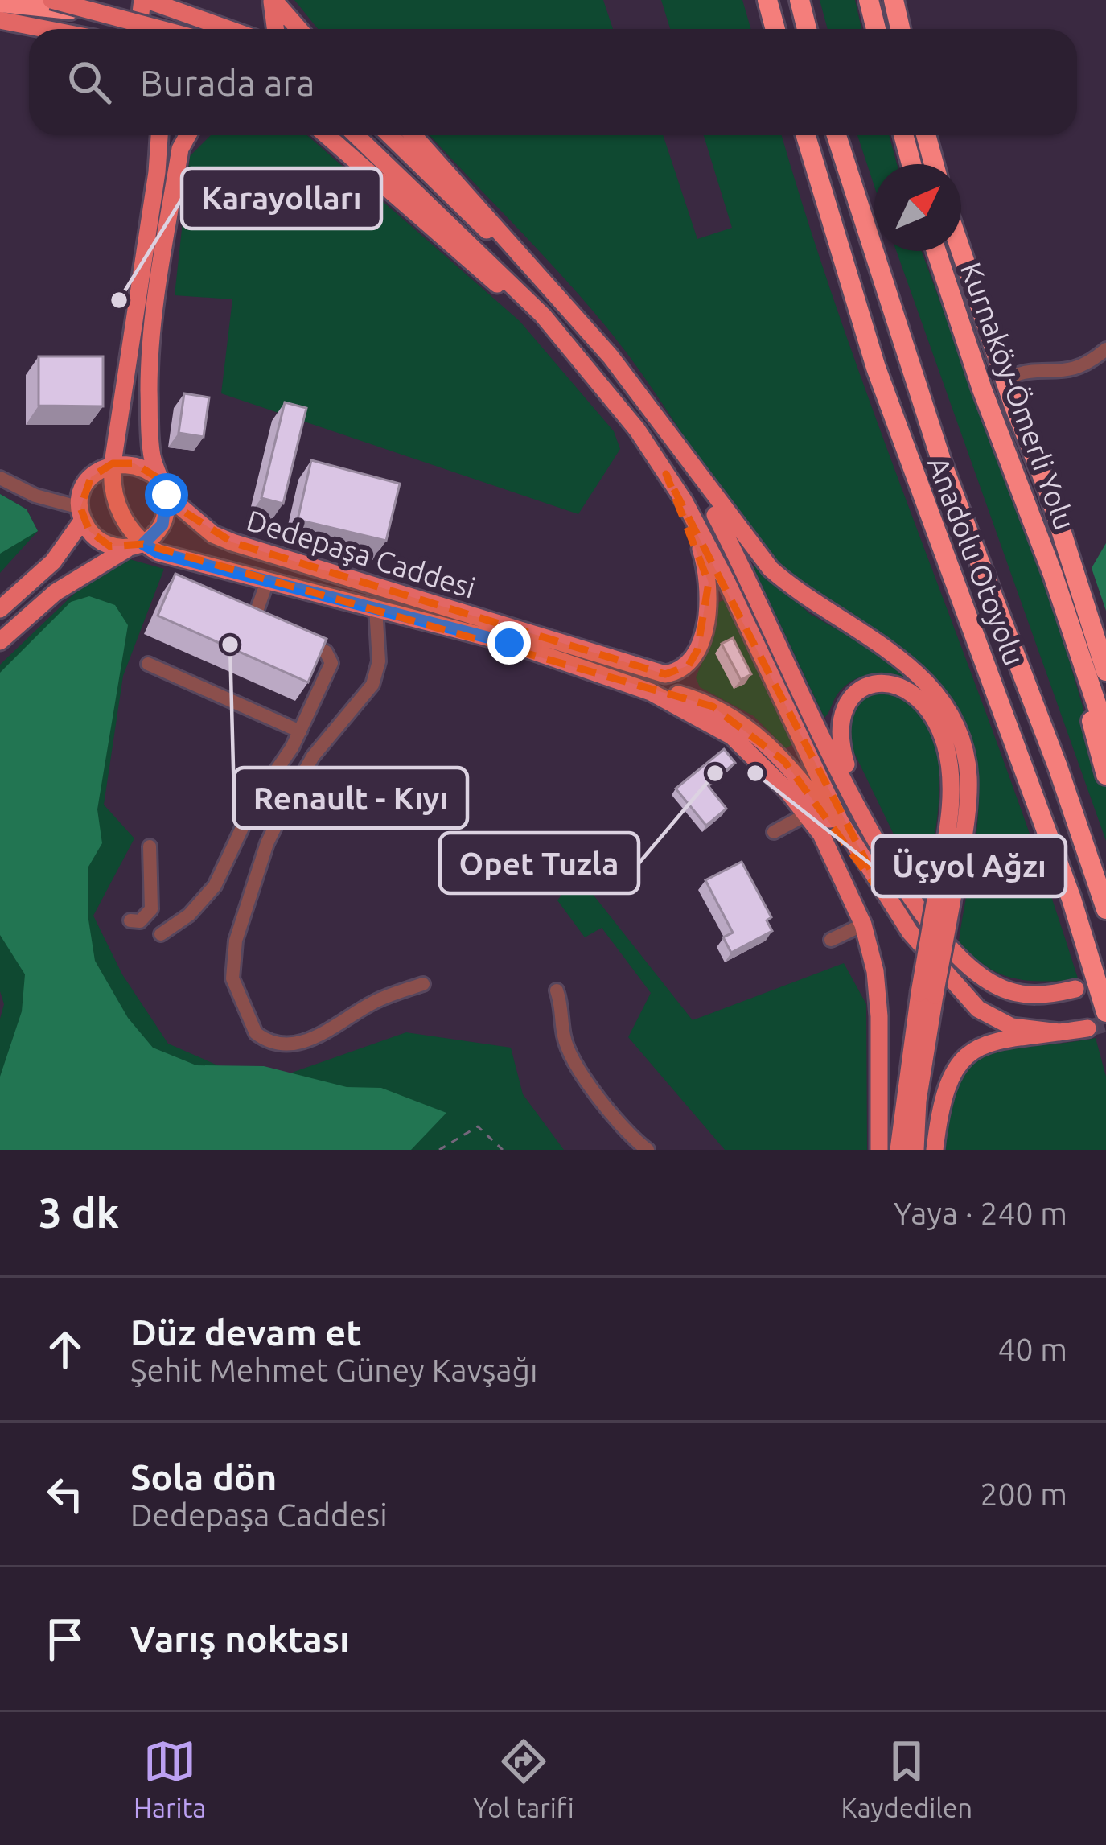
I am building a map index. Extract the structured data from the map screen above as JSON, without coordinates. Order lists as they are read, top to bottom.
{
  "streets": {
    "highway": ["Kurnaköy-Ömerli Yolu", "Anadolu Otoyolu"],
    "main road": ["Dedepaşa Caddesi"]
  },
  "places": [
    "Karayolları",
    "Renault - Kıyı",
    "Opet Tuzla",
    "Üçyol Ağzı"
  ],
  "north": "top right",
  "page": {
    "search": "Burada ara",
    "heading": ["3 dk", "Yaya · 240 m"],
    "list": [
      ["Düz devam et", "Şehit Mehmet Güney Kavşağı", "40 m"],
      ["Sola dön", "Dedepaşa Caddesi", "200 m"],
      "Varış noktası"
    ],
    "nav": ["Harita", "Yol tarifi", "Kaydedilen"]
  }
}
